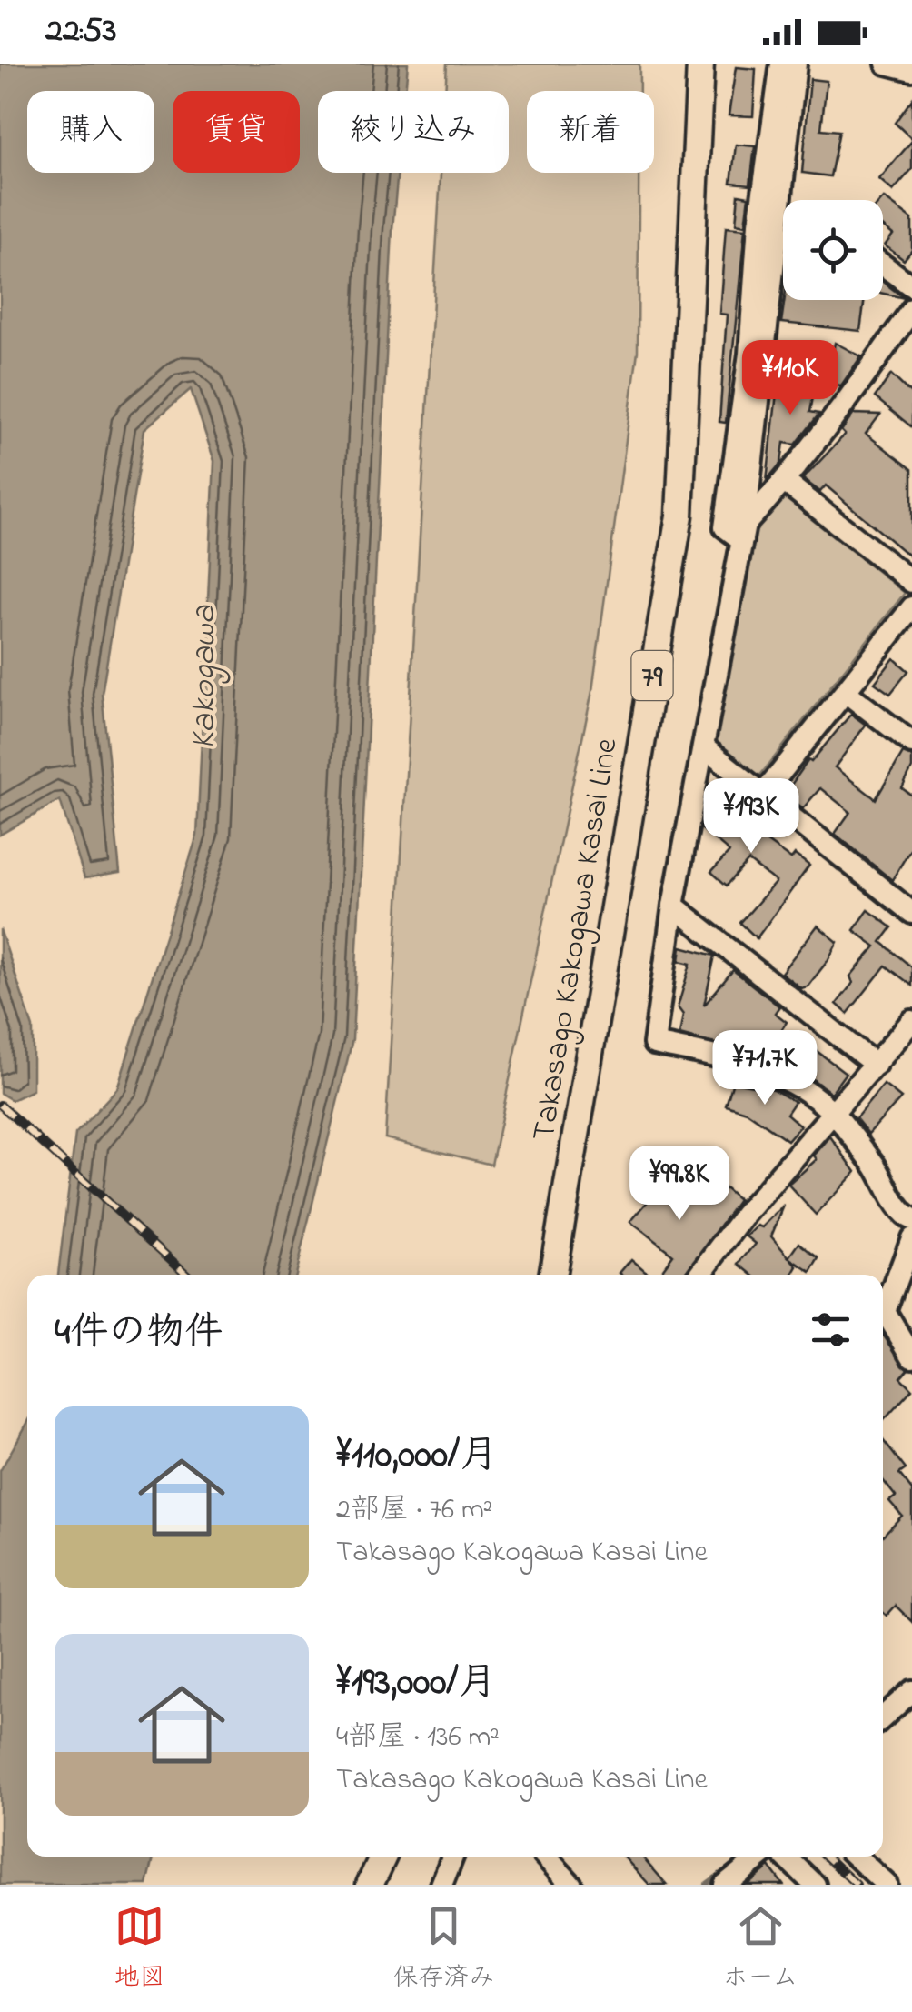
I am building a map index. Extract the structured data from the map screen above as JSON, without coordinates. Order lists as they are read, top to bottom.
{
  "streets": {
    "main road": ["79", "Takasago Kakogawa Kasai Line"]
  },
  "water": ["Kakogawa"],
  "page": {
    "status": "22:53",
    "chip": [
      "購入",
      "賃貸",
      "絞り込み",
      "新着"
    ],
    "price": [
      "¥110K",
      "¥193K",
      "¥71.7K",
      "¥99.8K"
    ],
    "heading": "4件の物件",
    "list": [
      {
        "name": "¥110,000/月",
        "note": "2部屋 · 76 m² · Takasago Kakogawa Kasai Line"
      },
      {
        "name": "¥193,000/月",
        "note": "4部屋 · 136 m² · Takasago Kakogawa Kasai Line"
      }
    ],
    "tabs": ["地図", "保存済み", "ホーム"]
  }
}
